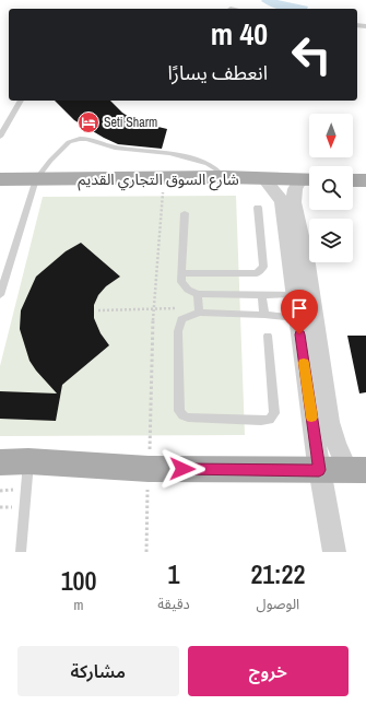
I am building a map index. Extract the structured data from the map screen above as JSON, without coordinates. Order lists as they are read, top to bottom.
{
  "streets": {
    "main road": ["شارع السوق التجاري القديم"]
  },
  "places": {
    "hotel": ["Seti Sharm"]
  },
  "north": "bottom",
  "page": {
    "turn": ["40 m", "انعطف يسارًا"],
    "eta": [
      "21:22",
      "الوصول",
      "1",
      "دقيقة",
      "100",
      "m"
    ],
    "buttons": ["خروج", "مشاركة"]
  }
}
